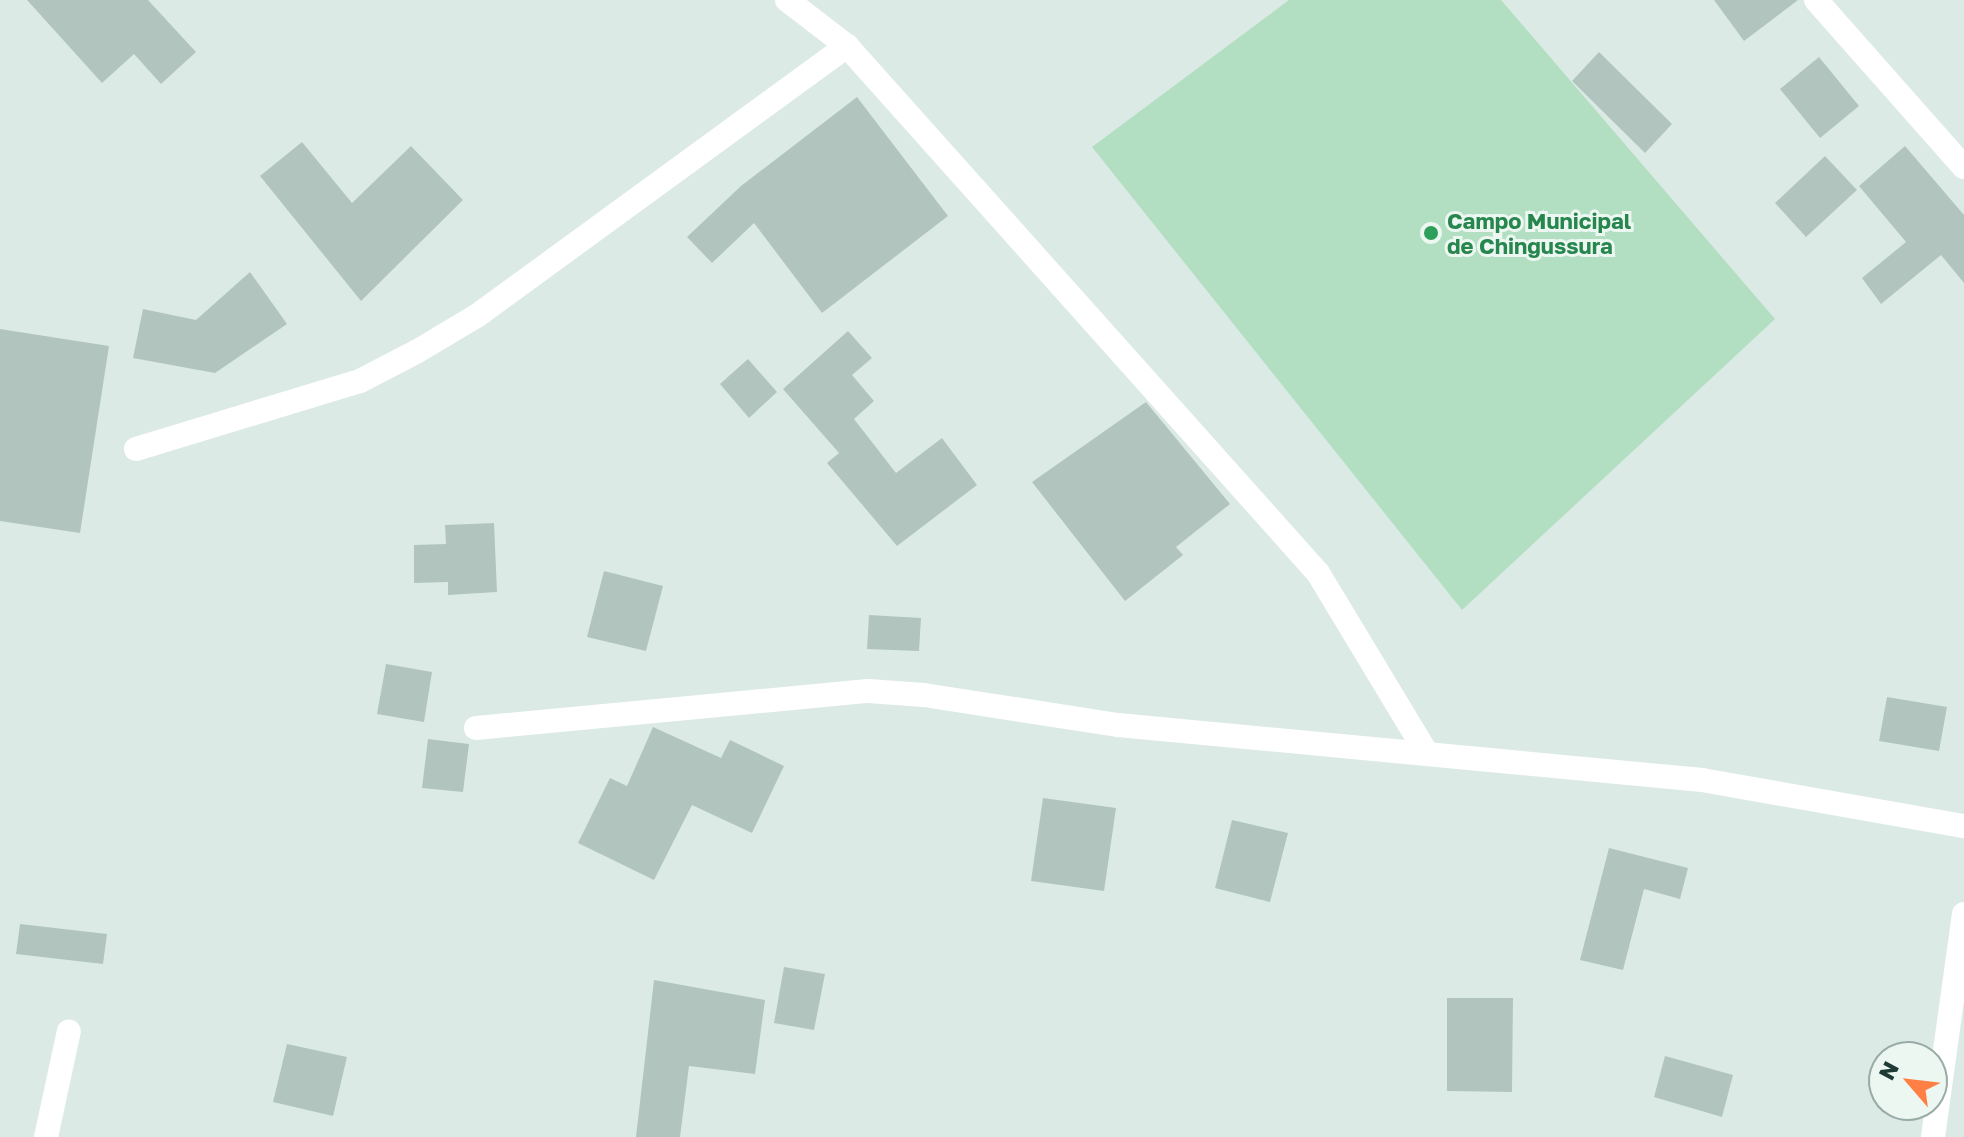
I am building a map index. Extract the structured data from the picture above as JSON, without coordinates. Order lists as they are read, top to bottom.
{
  "places": ["Campo Municipal de Chingussura"],
  "north": "top left"
}
